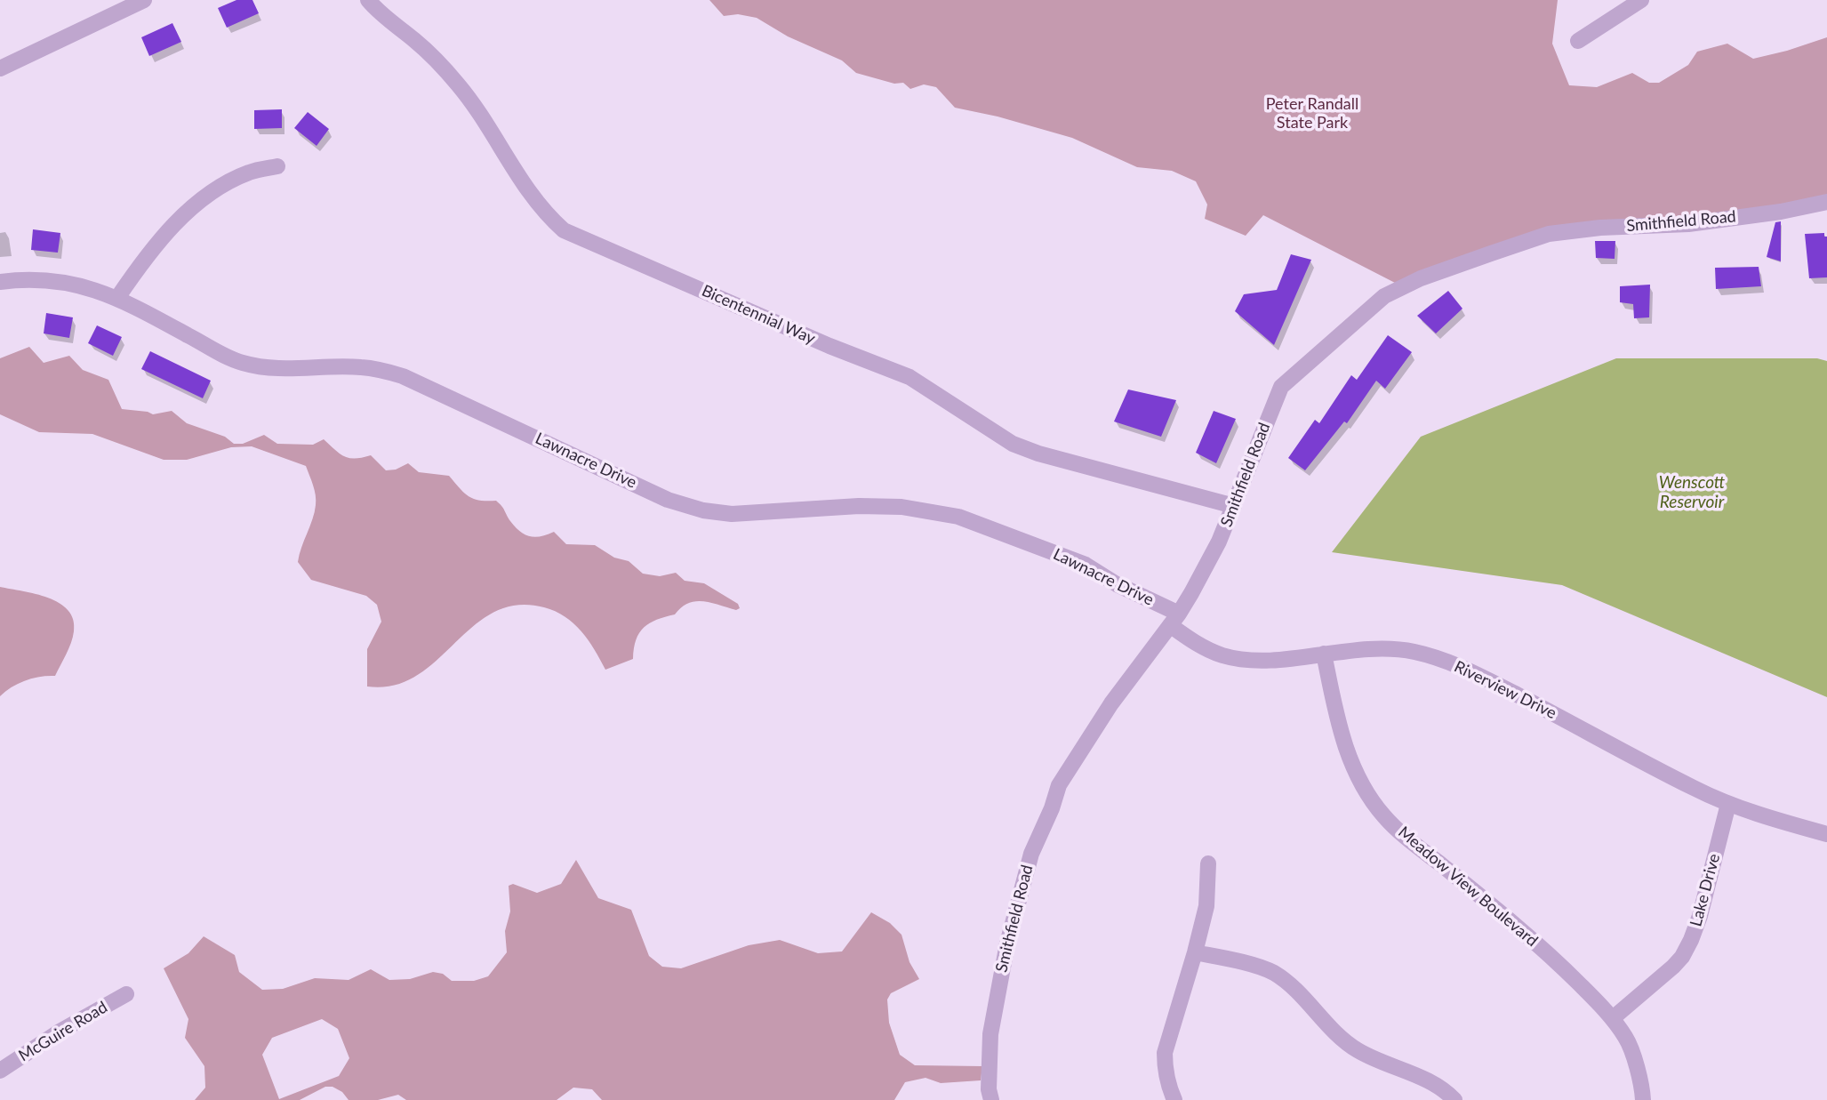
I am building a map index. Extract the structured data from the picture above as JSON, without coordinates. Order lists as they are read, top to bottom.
{
  "streets": {
    "street": [
      "Smithfield Road",
      "Bicentennial Way",
      "Lawnacre Drive",
      "Riverview Drive",
      "Meadow View Boulevard",
      "Lake Drive",
      "McGuire Road"
    ]
  },
  "crossings": [
    ["Smithfield Road", "Bicentennial Way"],
    ["Smithfield Road", "Lawnacre Drive"],
    ["Smithfield Road", "Riverview Drive"],
    ["Lawnacre Drive", "Riverview Drive"],
    ["Riverview Drive", "Meadow View Boulevard"],
    ["Riverview Drive", "Lake Drive"],
    ["Meadow View Boulevard", "Lake Drive"]
  ],
  "water": ["Wenscott Reservoir"],
  "parks": ["Peter Randall State Park"]
}
